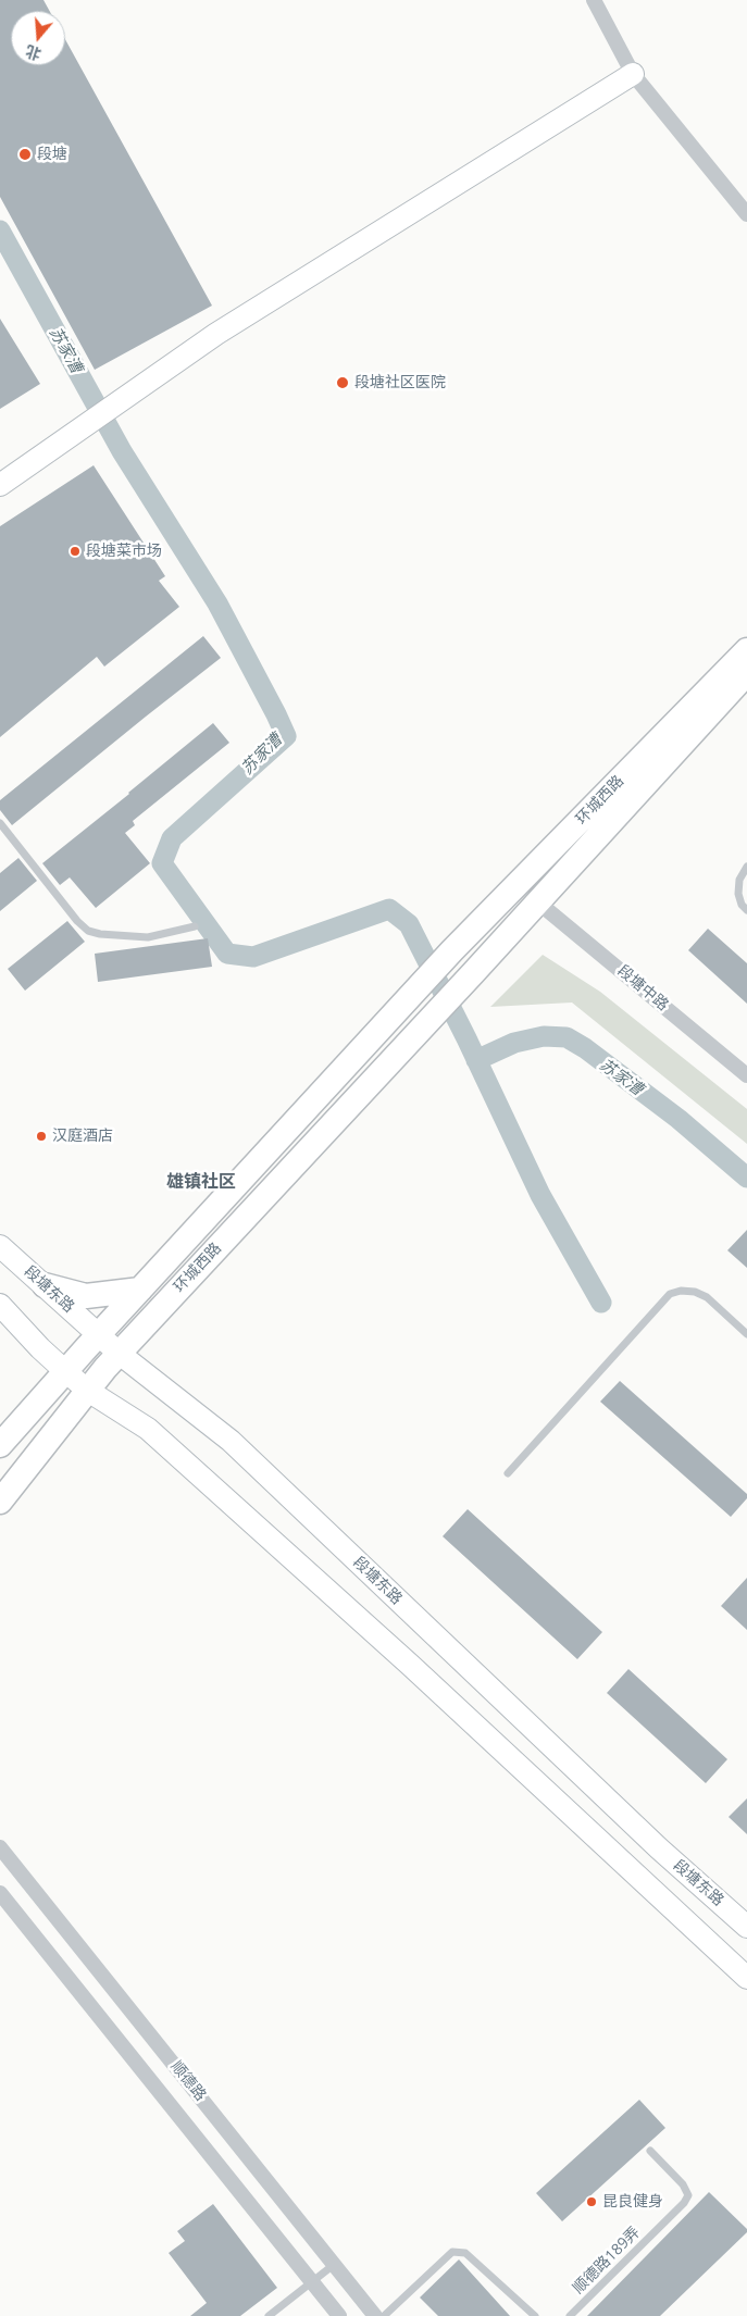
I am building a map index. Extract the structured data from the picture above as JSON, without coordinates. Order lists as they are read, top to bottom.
{
  "streets": {
    "main road": ["环城西路", "段塘东路"],
    "street": ["段塘中路", "顺德路"],
    "lane": ["顺德路189弄"]
  },
  "crossings": [
    ["环城西路", "段塘中路"],
    ["环城西路", "段塘东路"]
  ],
  "districts": ["雄镇社区"],
  "water": ["苏家漕"],
  "places": [
    "段塘",
    "段塘社区医院",
    "段塘菜市场",
    "汉庭酒店",
    "昆良健身"
  ],
  "north": "bottom"
}
